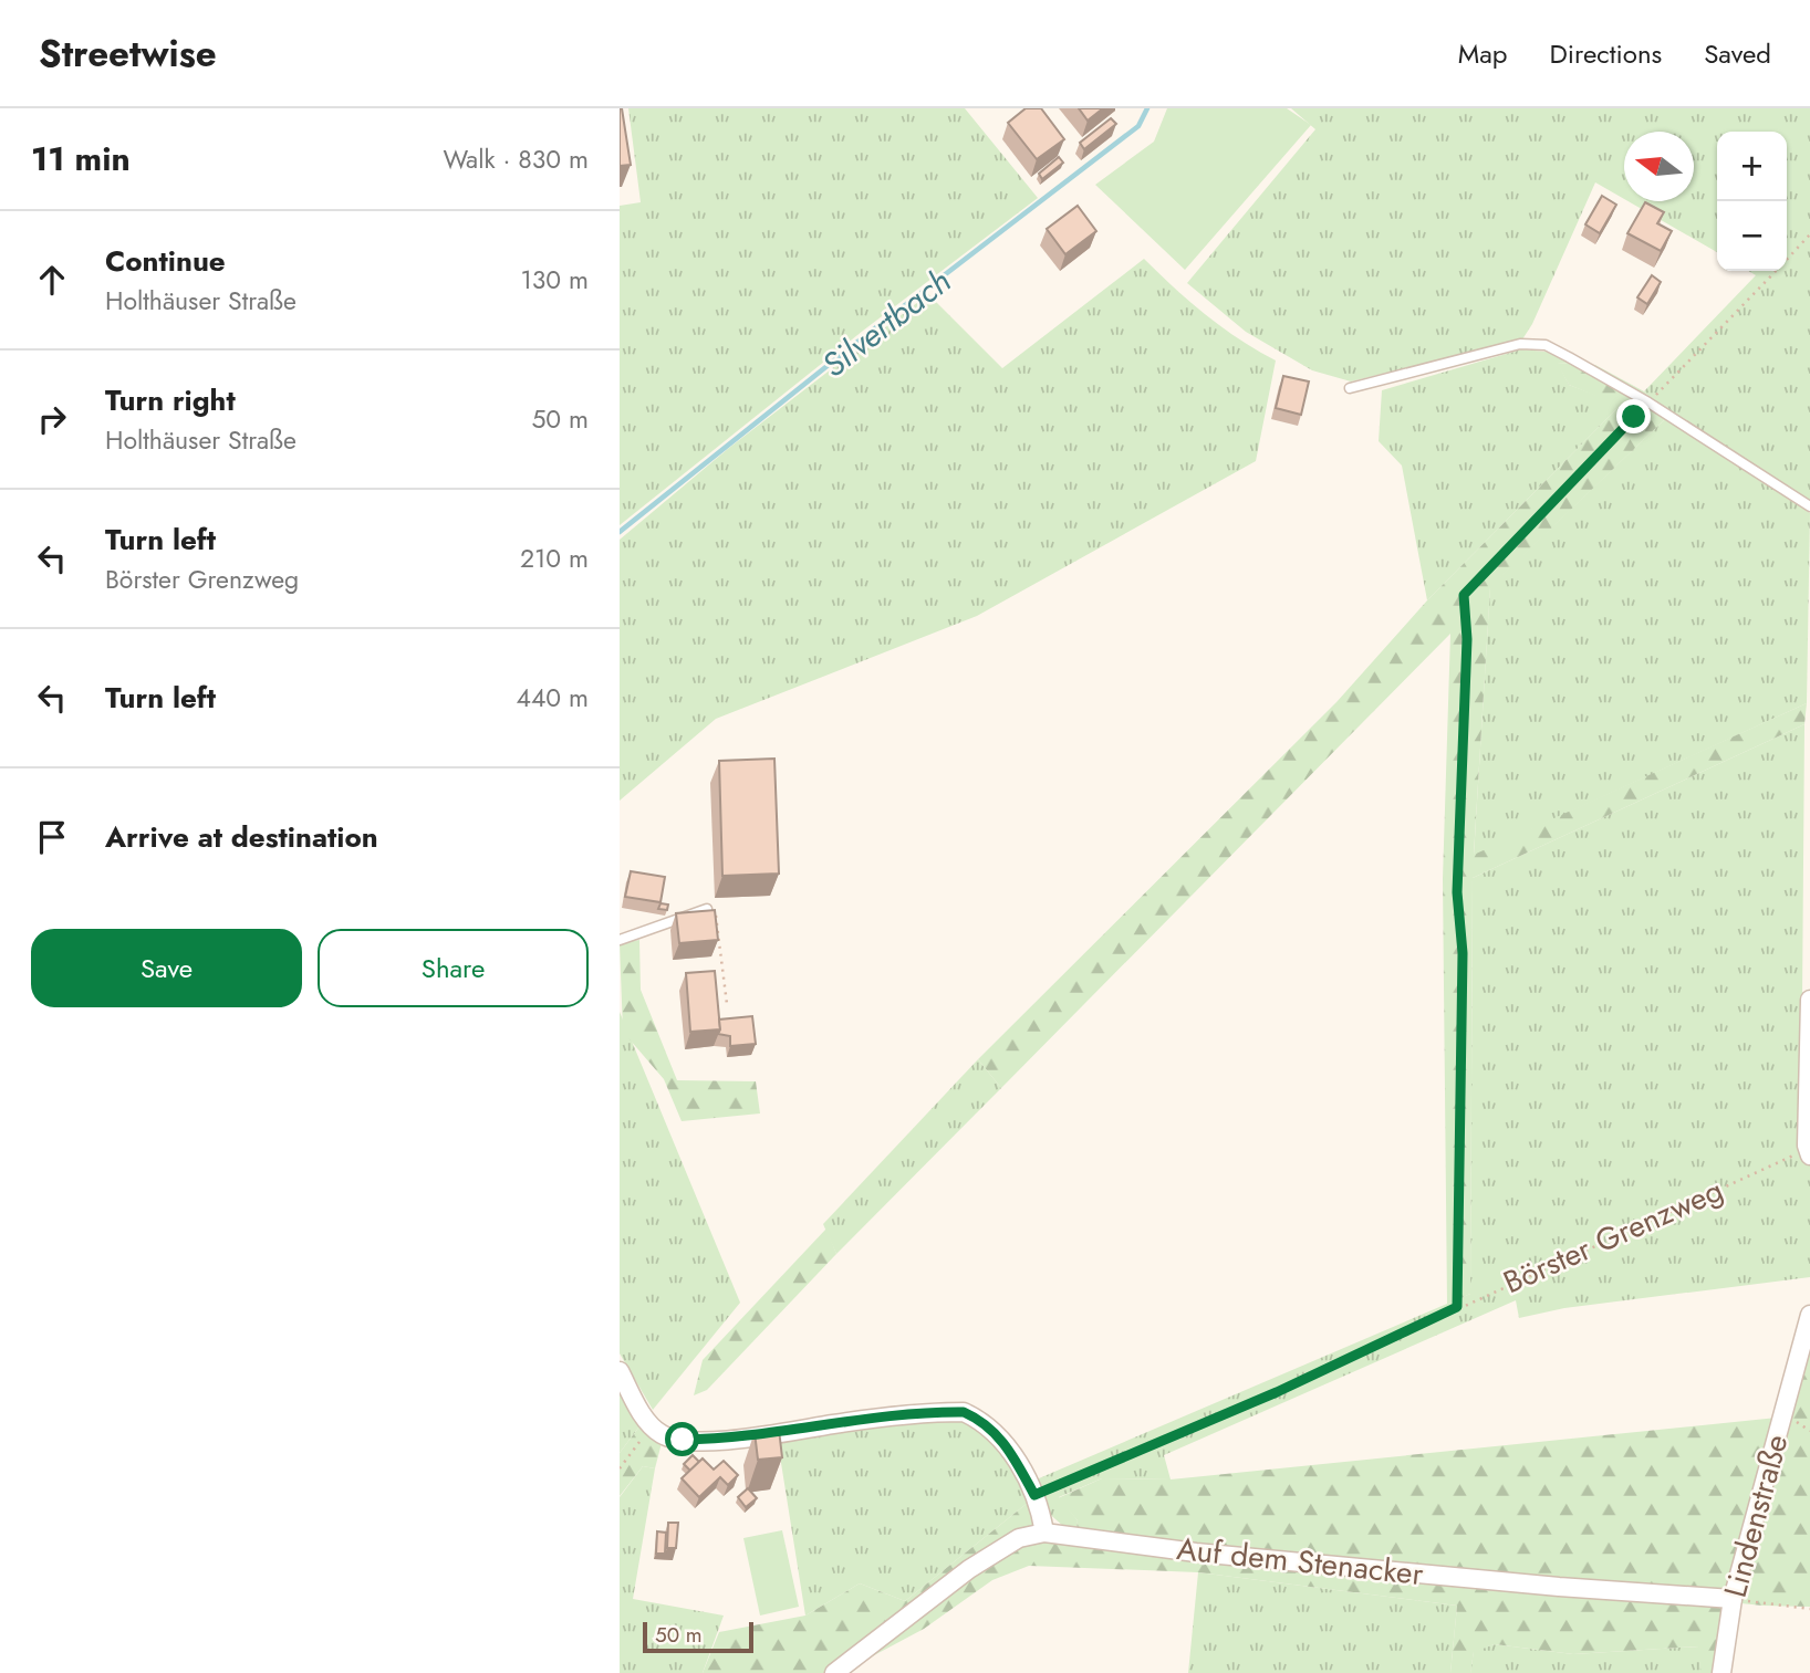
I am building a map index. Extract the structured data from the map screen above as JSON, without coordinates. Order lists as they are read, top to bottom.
{
  "streets": {
    "street": ["Lindenstraße", "Auf dem Stenacker"],
    "path": ["Börster Grenzweg"]
  },
  "crossings": [
    ["Lindenstraße", "Auf dem Stenacker"]
  ],
  "water": ["Silvertbach"],
  "scale_bar": "50 m",
  "north": "left",
  "page": {
    "header": "Streetwise",
    "nav": ["Map", "Directions", "Saved"],
    "heading": ["11 min", "Walk · 830 m"],
    "map_buttons": ["+", "−"],
    "list": [
      ["Continue", "Holthäuser Straße", "130 m"],
      ["Turn right", "Holthäuser Straße", "50 m"],
      ["Turn left", "Börster Grenzweg", "210 m"],
      ["Turn left", "440 m"],
      "Arrive at destination"
    ],
    "buttons": ["Save", "Share"],
    "scale": "50 m"
  }
}
